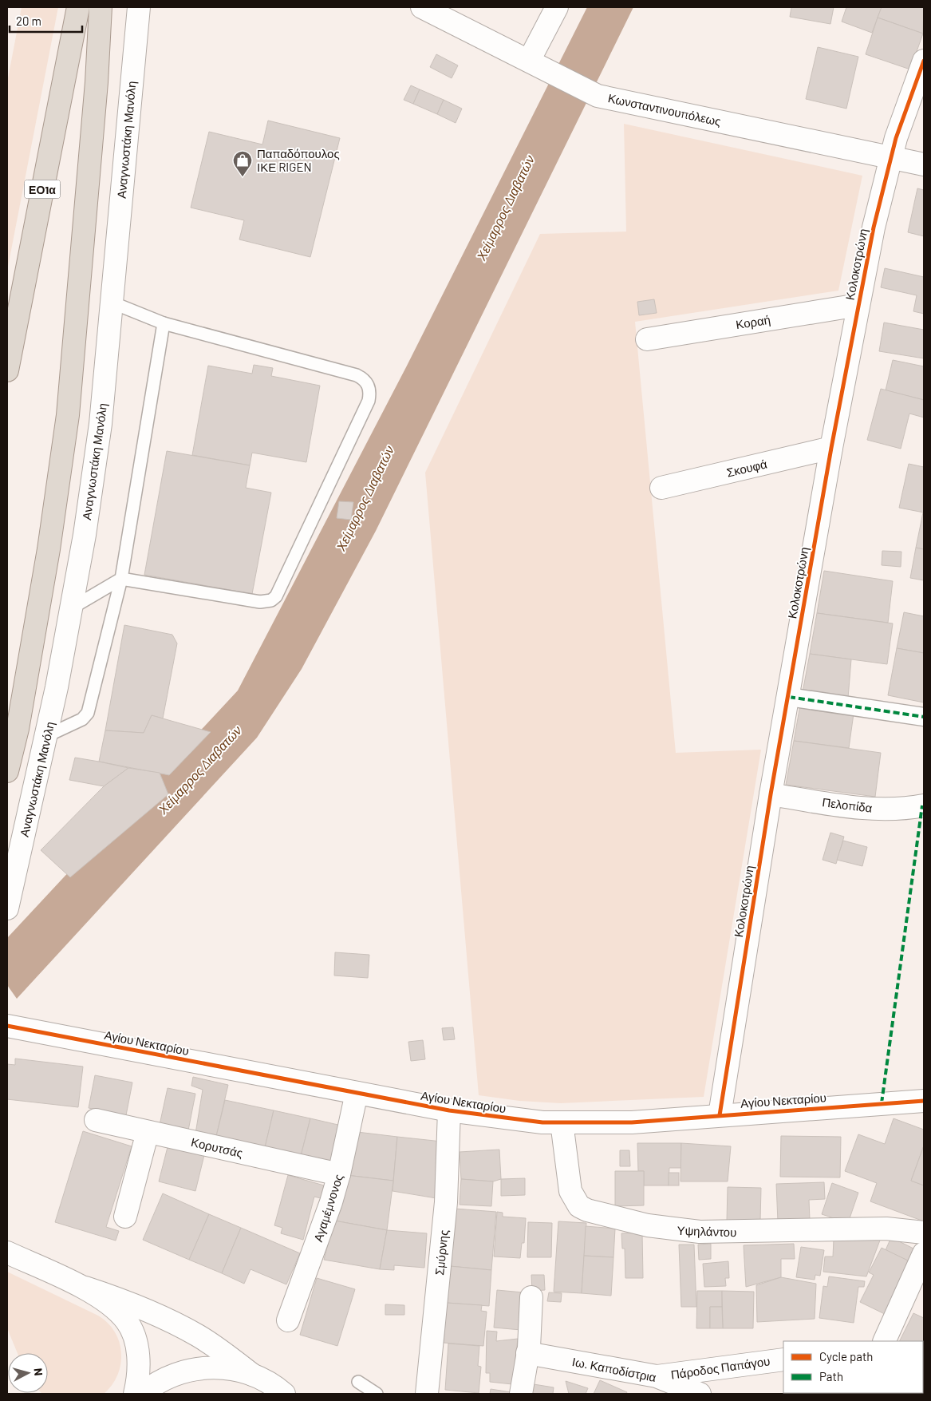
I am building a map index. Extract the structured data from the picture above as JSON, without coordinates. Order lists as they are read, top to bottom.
{
  "streets": {
    "highway": ["ΕΟ1α"],
    "street": [
      "Κωνσταντινουπόλεως",
      "Αναγνωστάκη Μανόλη",
      "Κολοκοτρώνη",
      "Κοραή",
      "Σκουφά",
      "Πελοπίδα",
      "Αγίου Νεκταρίου",
      "Κορυτσάς",
      "Αγαμέμνονος",
      "Υψηλάντου",
      "Σμύρνης",
      "Πάροδος Παπάγου",
      "Ιω. Καποδίστρια"
    ]
  },
  "crossings": [
    ["Κωνσταντινουπόλεως", "Κολοκοτρώνη"],
    ["Κολοκοτρώνη", "Κοραή"],
    ["Κολοκοτρώνη", "Σκουφά"],
    ["Κολοκοτρώνη", "Πελοπίδα"],
    ["Κολοκοτρώνη", "Αγίου Νεκταρίου"],
    ["Αγίου Νεκταρίου", "Αγαμέμνονος"],
    ["Αγίου Νεκταρίου", "Υψηλάντου"],
    ["Αγίου Νεκταρίου", "Σμύρνης"],
    ["Κορυτσάς", "Αγαμέμνονος"],
    ["Πάροδος Παπάγου", "Ιω. Καποδίστρια"]
  ],
  "water": ["Χείμαρρος Διαβατών"],
  "places": {
    "shop": ["Παπαδόπουλος ΙΚΕ RIGEN"]
  },
  "legend": ["Cycle path", "Path"],
  "scale_bar": "20 m",
  "north": "right"
}
